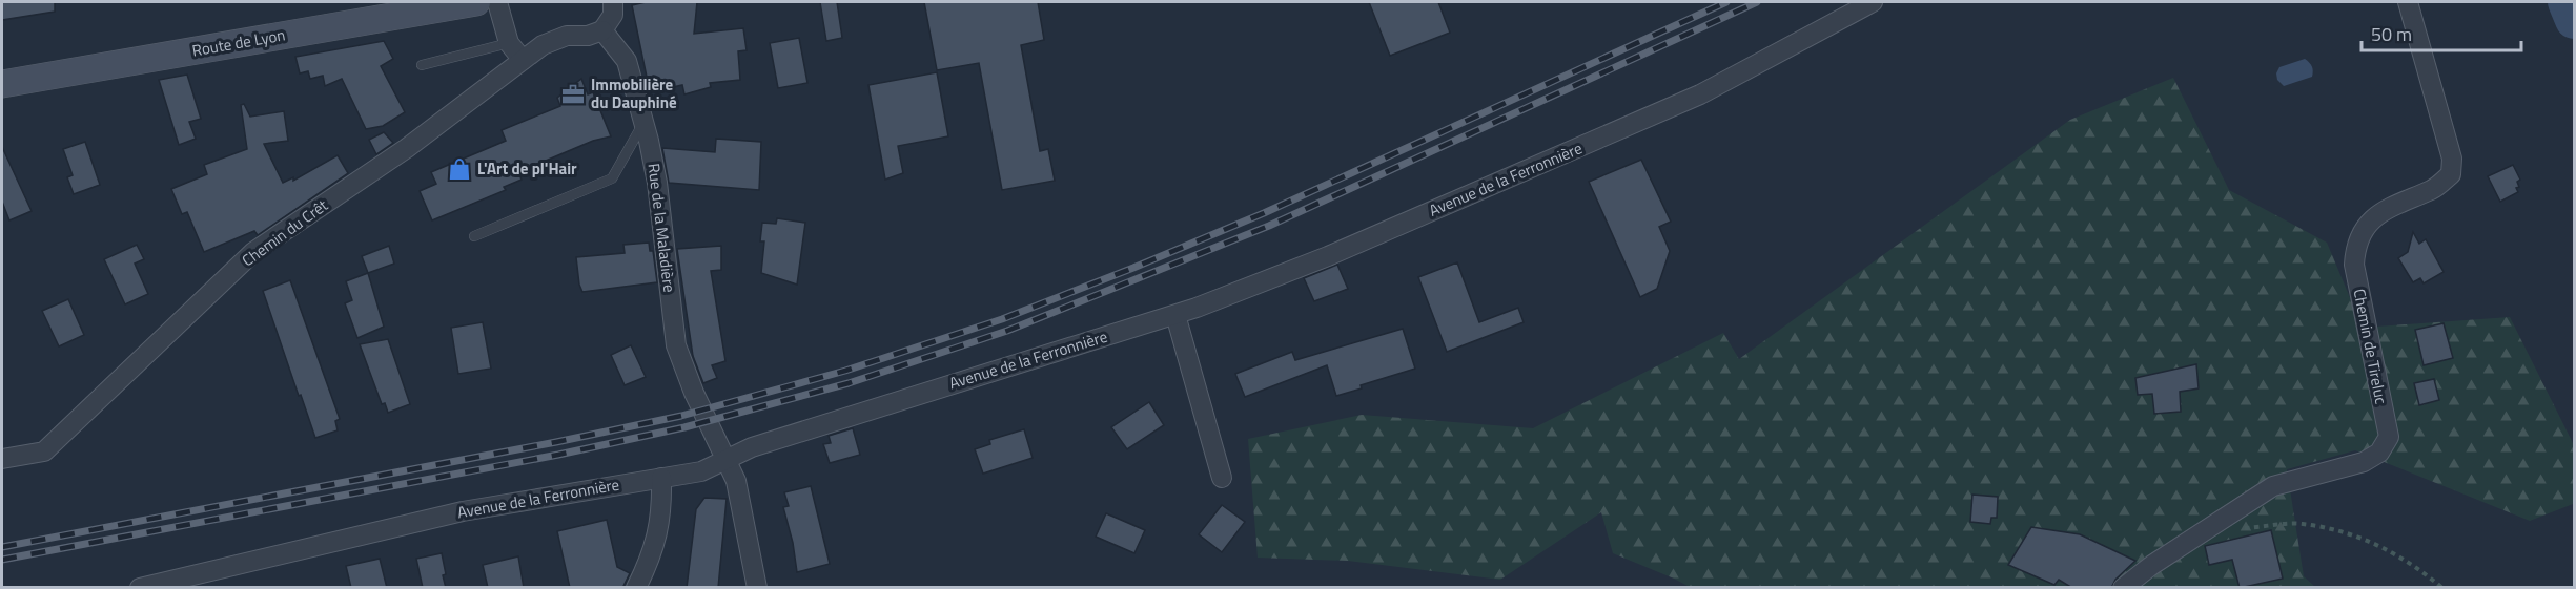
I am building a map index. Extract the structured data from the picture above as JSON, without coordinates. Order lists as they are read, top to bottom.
{
  "streets": {
    "main road": ["Route de Lyon"],
    "street": [
      "Avenue de la Ferronnière",
      "Rue de la Maladière",
      "Chemin du Crêt",
      "Chemin de Tireluc"
    ]
  },
  "crossings": [
    ["Avenue de la Ferronnière", "Rue de la Maladière"],
    ["Rue de la Maladière", "Chemin du Crêt"]
  ],
  "places": {
    "office": ["Immobilière du Dauphiné"],
    "shop": ["L'Art de pl'Hair"]
  },
  "scale_bar": "50 m"
}
